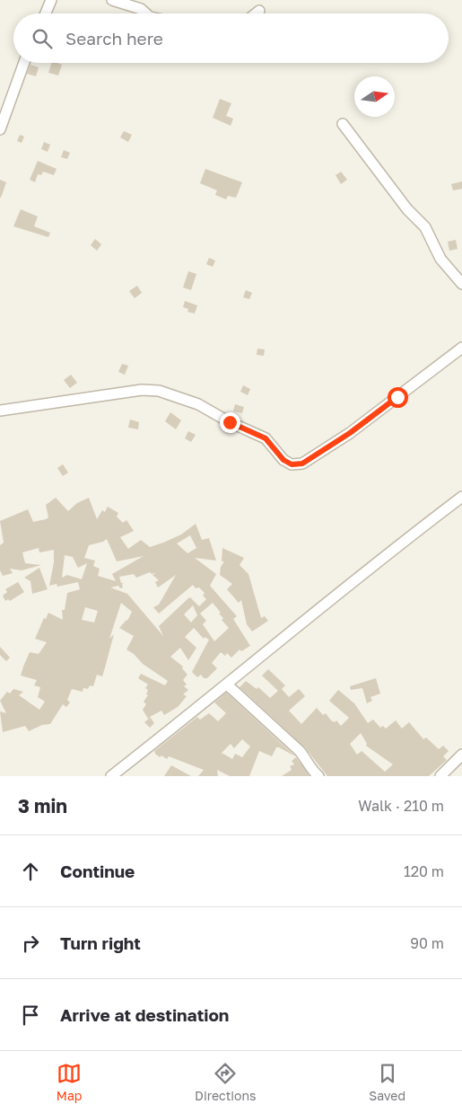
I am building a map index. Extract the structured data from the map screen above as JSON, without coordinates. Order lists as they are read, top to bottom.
{
  "north": "right",
  "page": {
    "search": "Search here",
    "heading": ["3 min", "Walk · 210 m"],
    "list": [
      ["Continue", "120 m"],
      ["Turn right", "90 m"],
      "Arrive at destination"
    ],
    "nav": ["Map", "Directions", "Saved"]
  }
}
